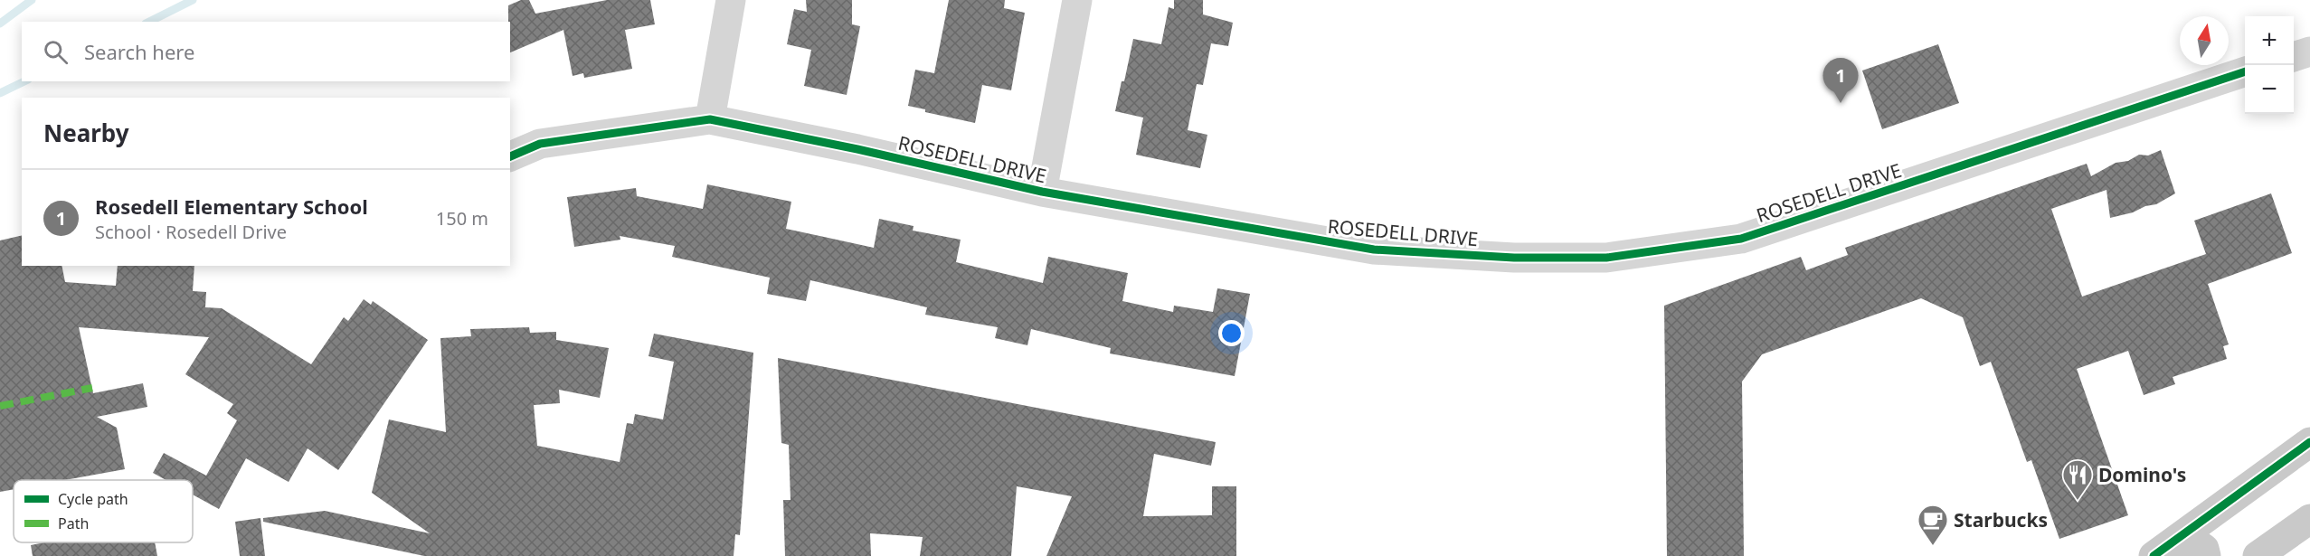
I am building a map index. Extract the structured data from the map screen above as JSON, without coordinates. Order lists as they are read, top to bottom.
{
  "streets": {
    "street": ["ROSEDELL DRIVE"]
  },
  "places": {
    "restaurant": ["Domino's"],
    "cafe": ["Starbucks"]
  },
  "legend": ["Cycle path", "Path"],
  "north": "top",
  "page": {
    "map_buttons": ["+", "−"],
    "search": "Search here",
    "pins": "1",
    "heading": "Nearby",
    "list": [
      {
        "mark": "1",
        "name": "Rosedell Elementary School",
        "note": "School · Rosedell Drive",
        "value": "150 m"
      }
    ]
  }
}
